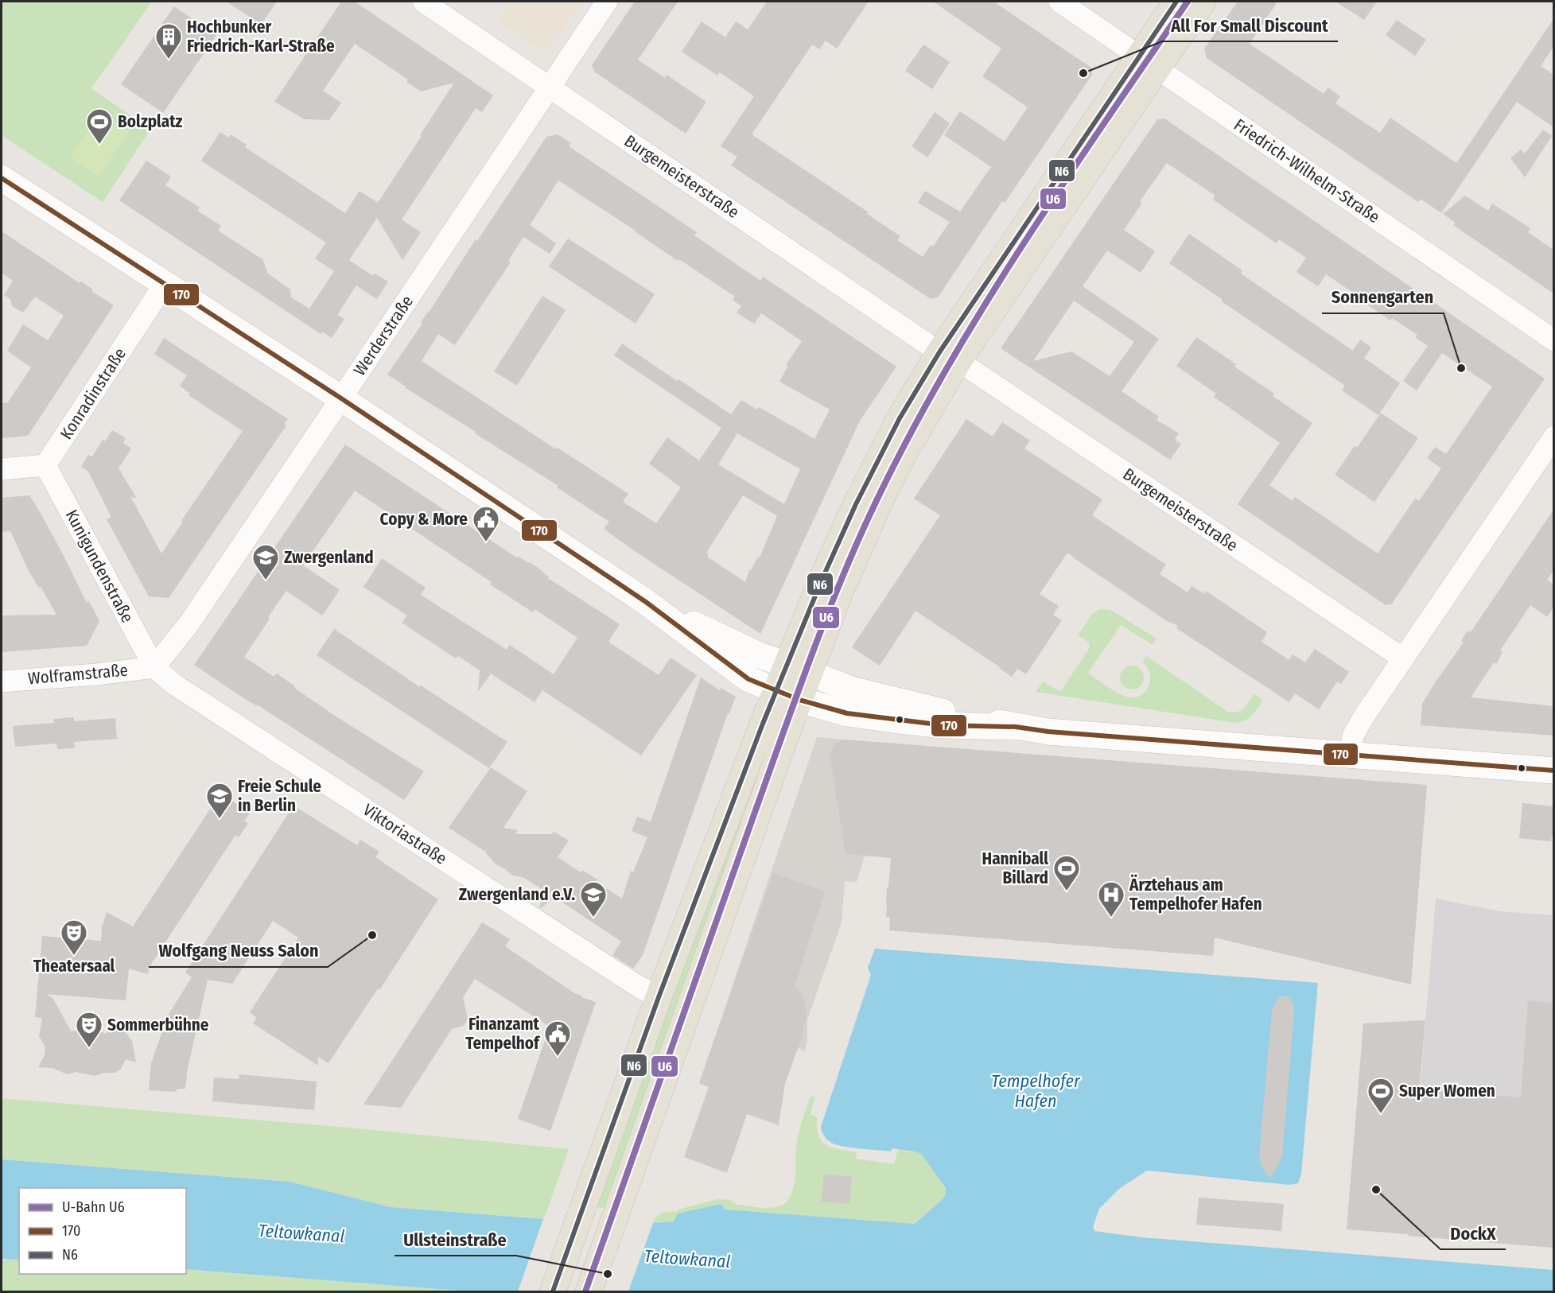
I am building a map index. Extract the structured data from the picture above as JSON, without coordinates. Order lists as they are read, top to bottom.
{
  "streets": {
    "street": [
      "Friedrich-Wilhelm-Straße",
      "Burgemeisterstraße",
      "Werderstraße",
      "Konradinstraße",
      "Kunigundenstraße",
      "Wolframstraße",
      "Viktoriastraße"
    ]
  },
  "crossings": [
    ["Burgemeisterstraße", "Werderstraße"],
    ["Werderstraße", "Kunigundenstraße"],
    ["Werderstraße", "Wolframstraße"],
    ["Werderstraße", "Viktoriastraße"],
    ["Konradinstraße", "Kunigundenstraße"],
    ["Kunigundenstraße", "Wolframstraße"],
    ["Kunigundenstraße", "Viktoriastraße"],
    ["Wolframstraße", "Viktoriastraße"]
  ],
  "water": ["Tempelhofer Hafen", "Teltowkanal"],
  "places": {
    "building": ["Hochbunker Friedrich-Karl-Straße"],
    "other": [
      "All For Small Discount",
      "Sonnengarten",
      "Wolfgang Neuss Salon",
      "DockX",
      "Ullsteinstraße"
    ],
    "sports": ["Bolzplatz", "Hanniball Billard", "Super Women"],
    "public building": ["Copy & More", "Finanzamt Tempelhof"],
    "school or university": ["Zwergenland", "Freie Schule in Berlin", "Zwergenland e.V."],
    "hospital": ["Ärztehaus am Tempelhofer Hafen"],
    "theatre": ["Theatersaal", "Sommerbühne"]
  },
  "lines": ["metro line U6", "transit line N6", "transit line 170"],
  "legend": ["U-Bahn U6", "170", "N6"]
}
